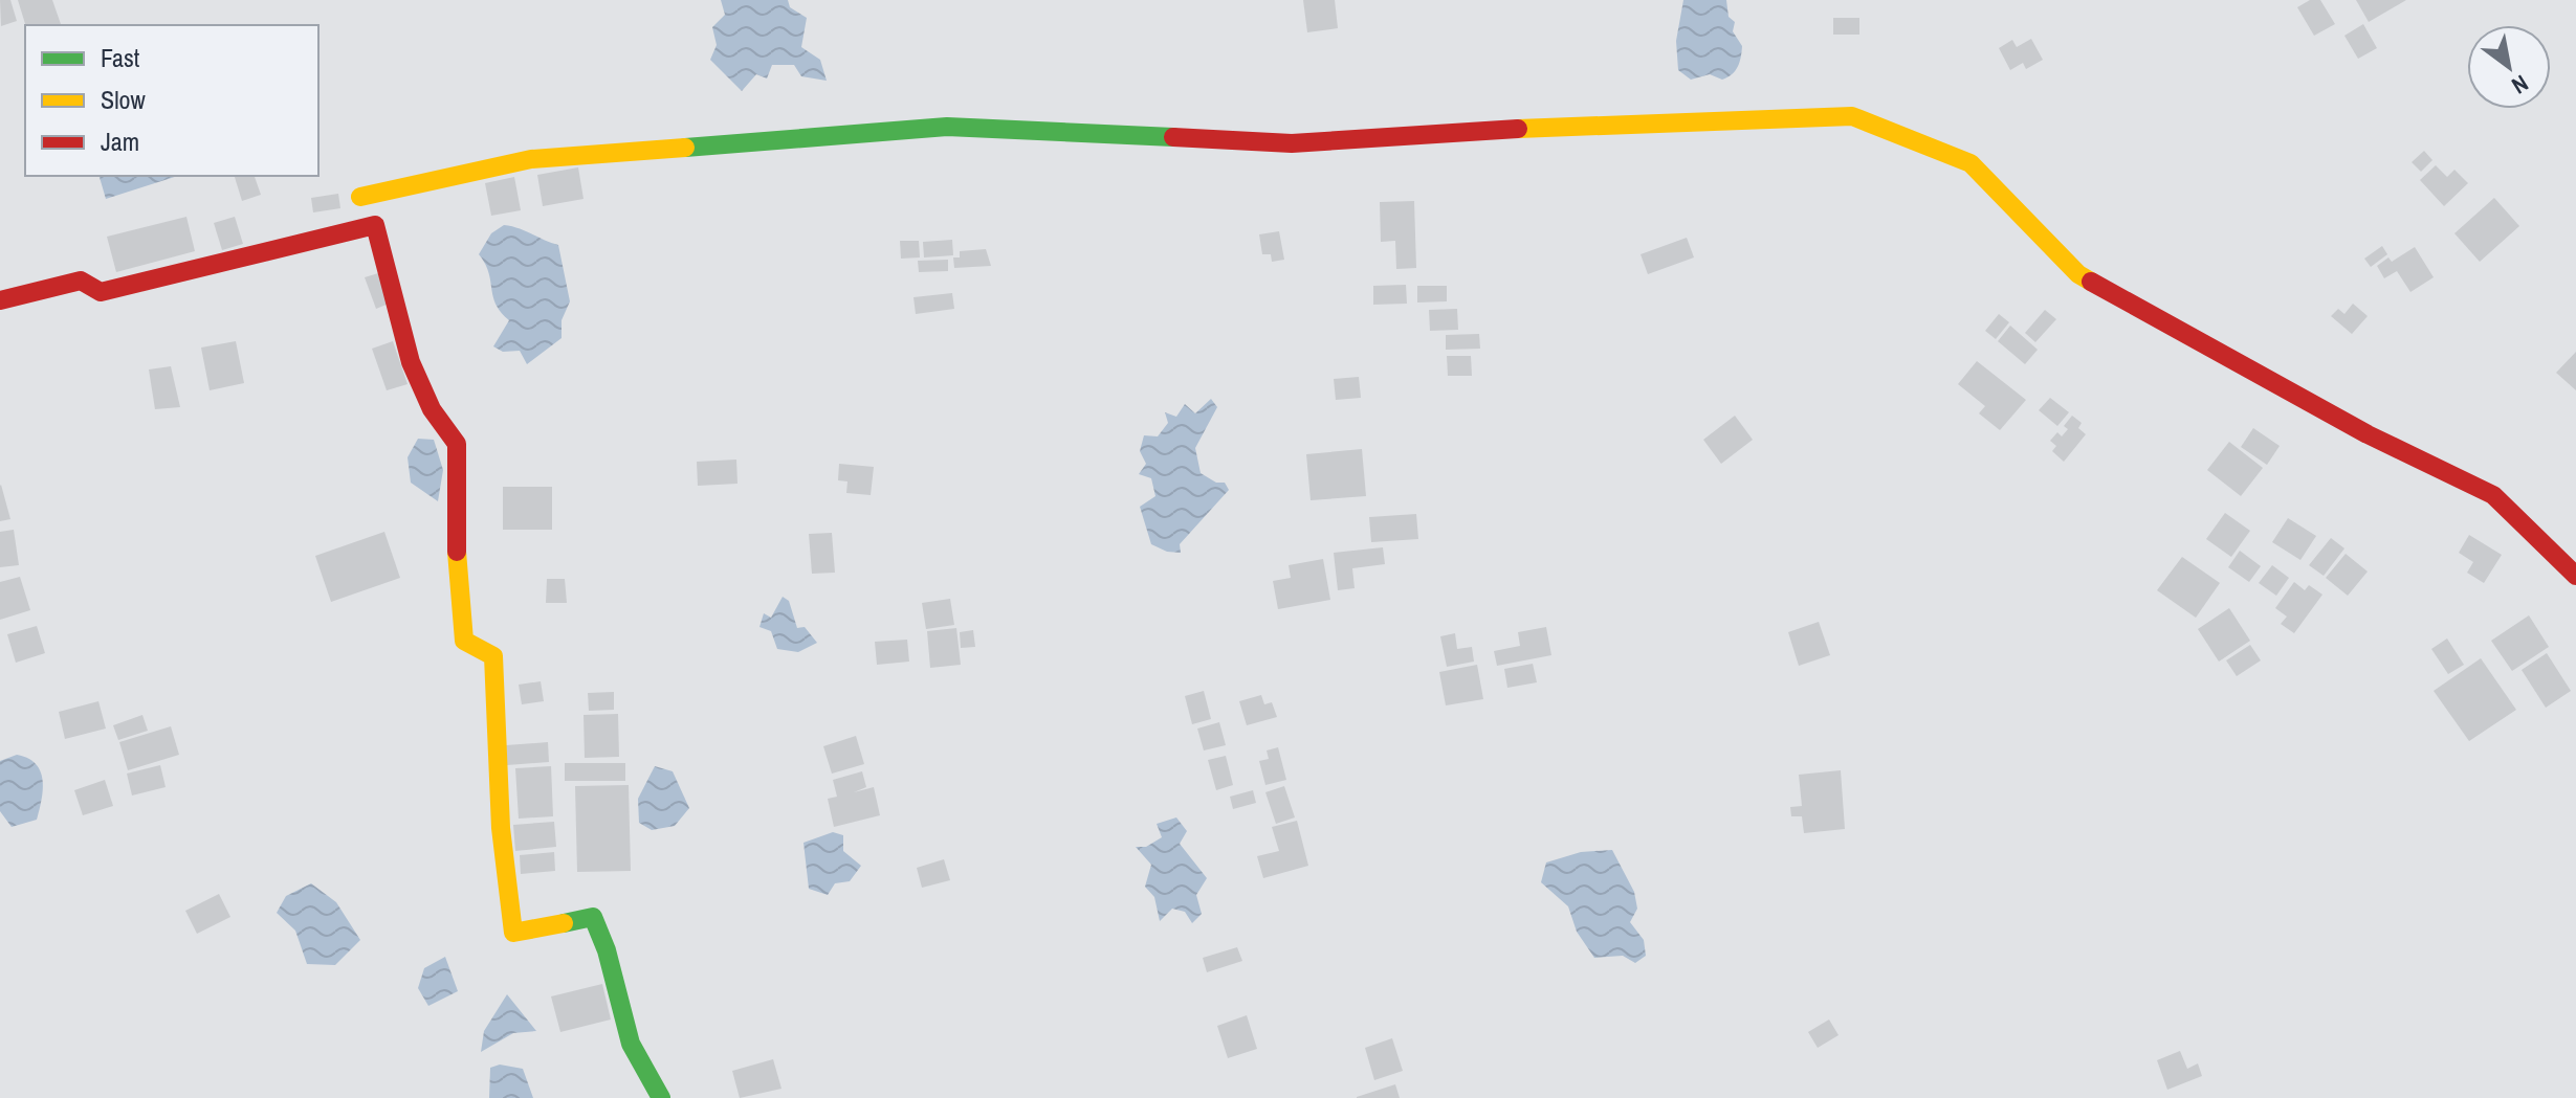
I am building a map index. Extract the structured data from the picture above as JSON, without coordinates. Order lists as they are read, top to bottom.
{
  "legend": ["Fast", "Slow", "Jam"],
  "north": "bottom right"
}
